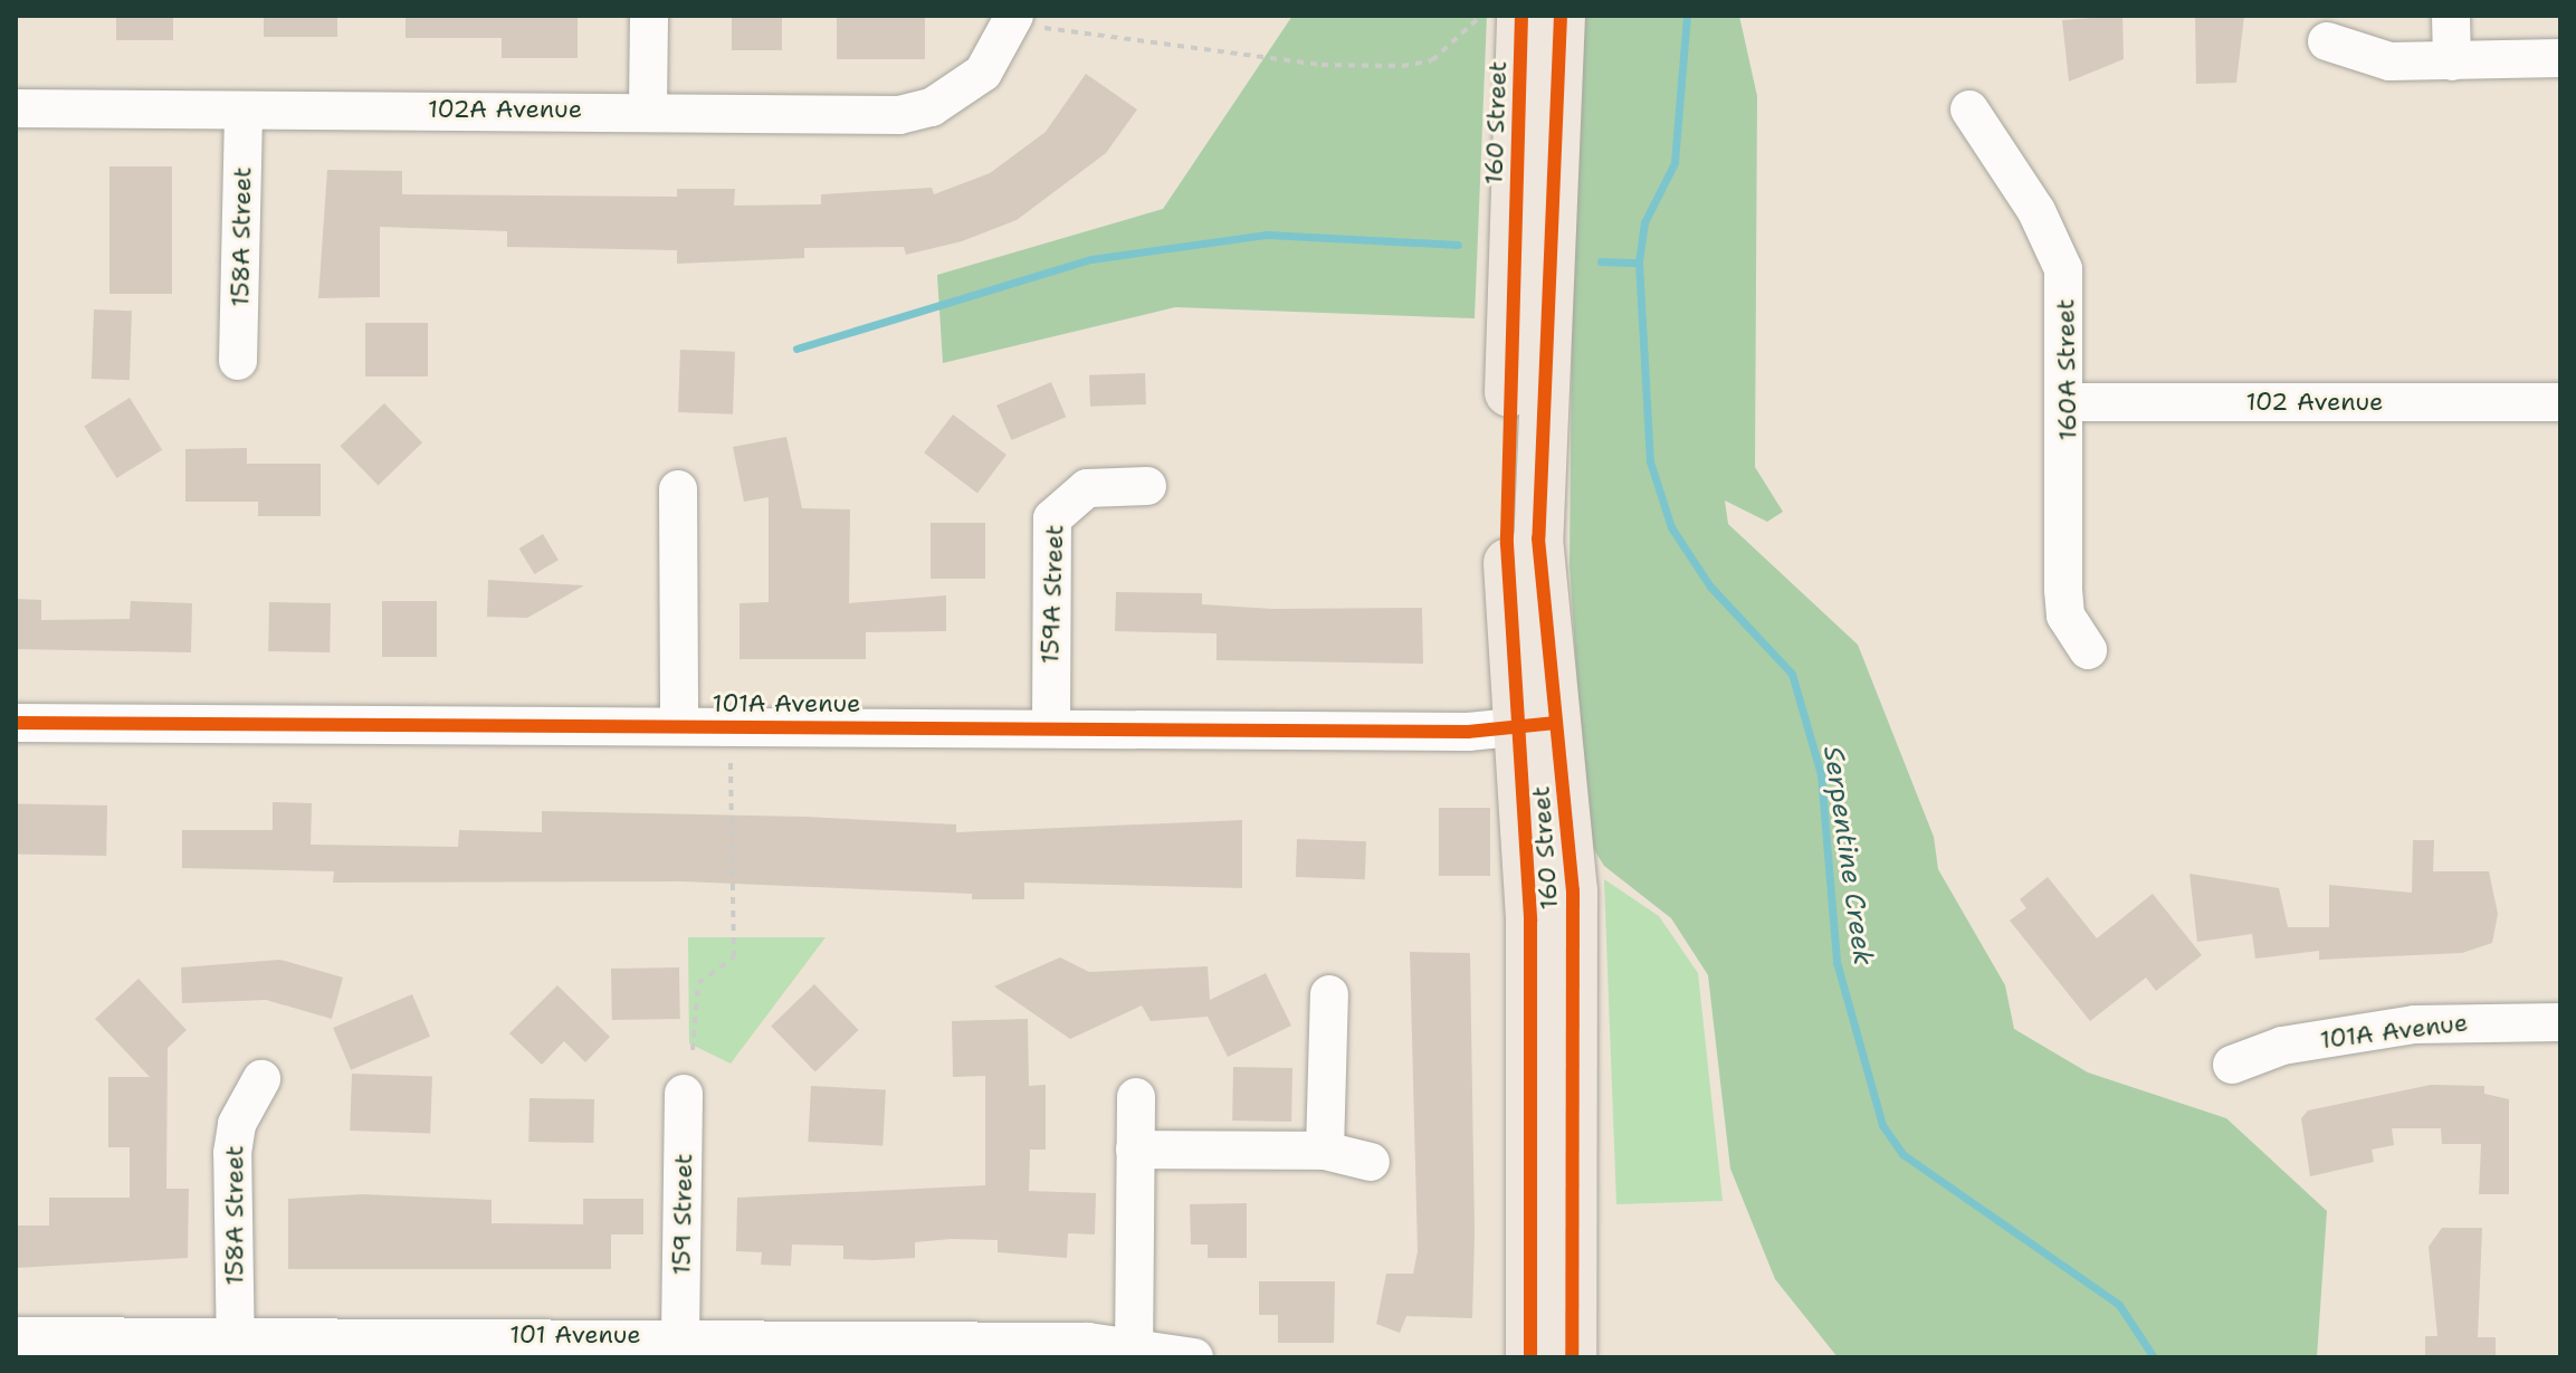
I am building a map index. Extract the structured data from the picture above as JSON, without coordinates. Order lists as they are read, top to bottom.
{
  "streets": {
    "main road": ["160 Street"],
    "street": [
      "102A Avenue",
      "158A Street",
      "160A Street",
      "102 Avenue",
      "159A Street",
      "101A Avenue",
      "159 Street",
      "101 Avenue"
    ]
  },
  "crossings": [
    ["102A Avenue", "158A Street"],
    ["160 Street", "101A Avenue"],
    ["158A Street", "101 Avenue"],
    ["160A Street", "102 Avenue"],
    ["159A Street", "101A Avenue"],
    ["159 Street", "101 Avenue"]
  ],
  "water": ["Serpentine Creek"]
}
